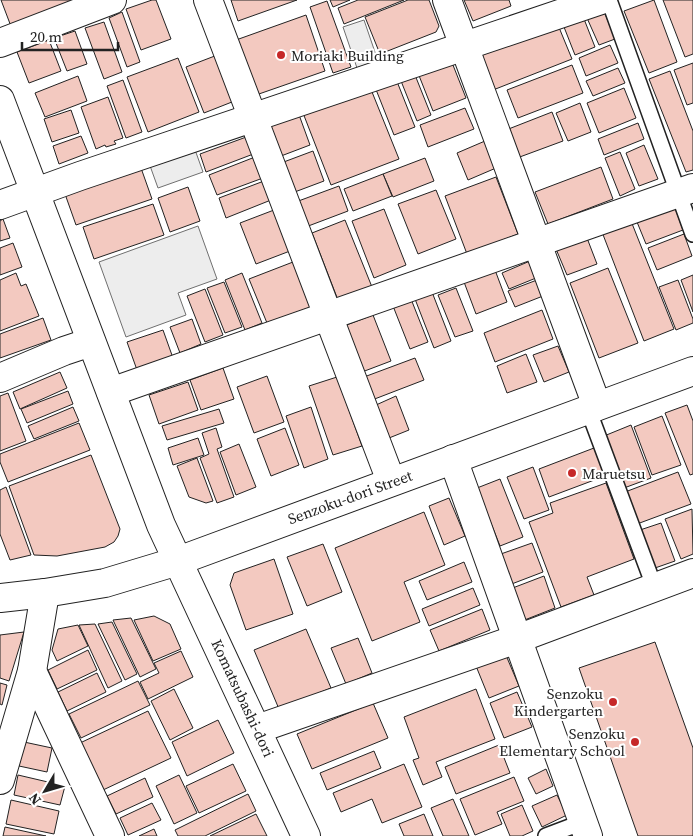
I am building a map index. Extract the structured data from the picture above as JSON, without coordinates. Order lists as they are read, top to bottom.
{
  "streets": {
    "street": ["Senzoku-dori Street", "Komatsubashi-dori"]
  },
  "crossings": [
    ["Senzoku-dori Street", "Komatsubashi-dori"]
  ],
  "places": [
    "Moriaki Building",
    "Maruetsu",
    "Senzoku Kindergarten",
    "Senzoku Elementary School"
  ],
  "scale_bar": "20 m",
  "north": "bottom left"
}
